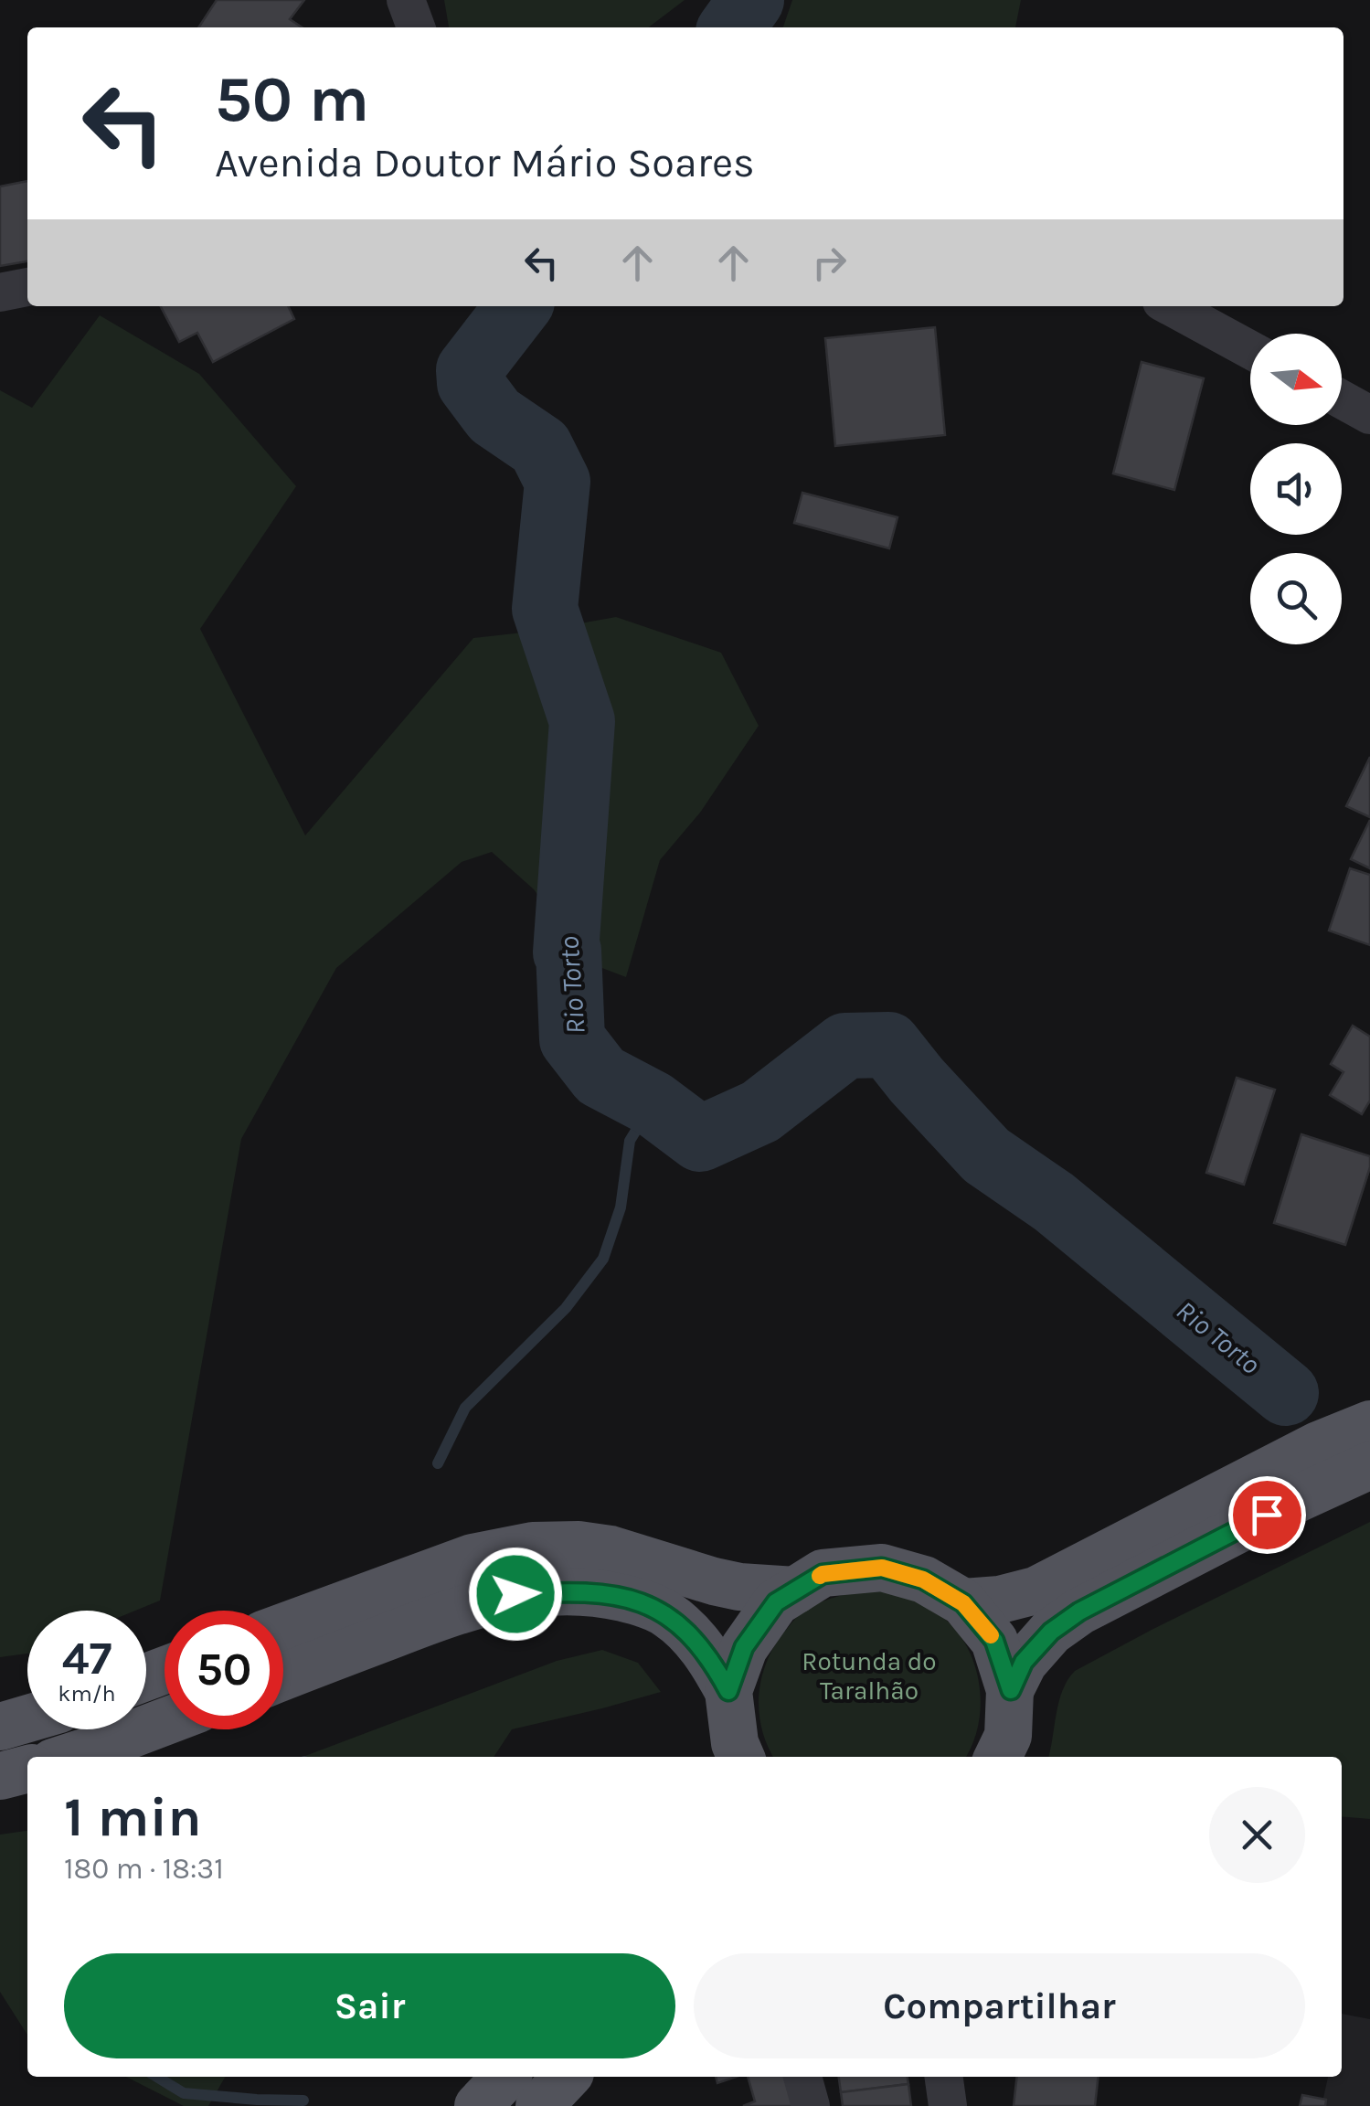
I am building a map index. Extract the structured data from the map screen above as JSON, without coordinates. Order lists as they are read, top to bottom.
{
  "water": ["Rio Torto"],
  "parks": ["Rotunda do Taralhão"],
  "north": "right",
  "page": {
    "turn": ["50 m", "Avenida Doutor Mário Soares"],
    "speed": "47 km/h",
    "limit": "50",
    "heading": ["1 min", "180 m · 18:31"],
    "buttons": ["Sair", "Compartilhar"]
  }
}
